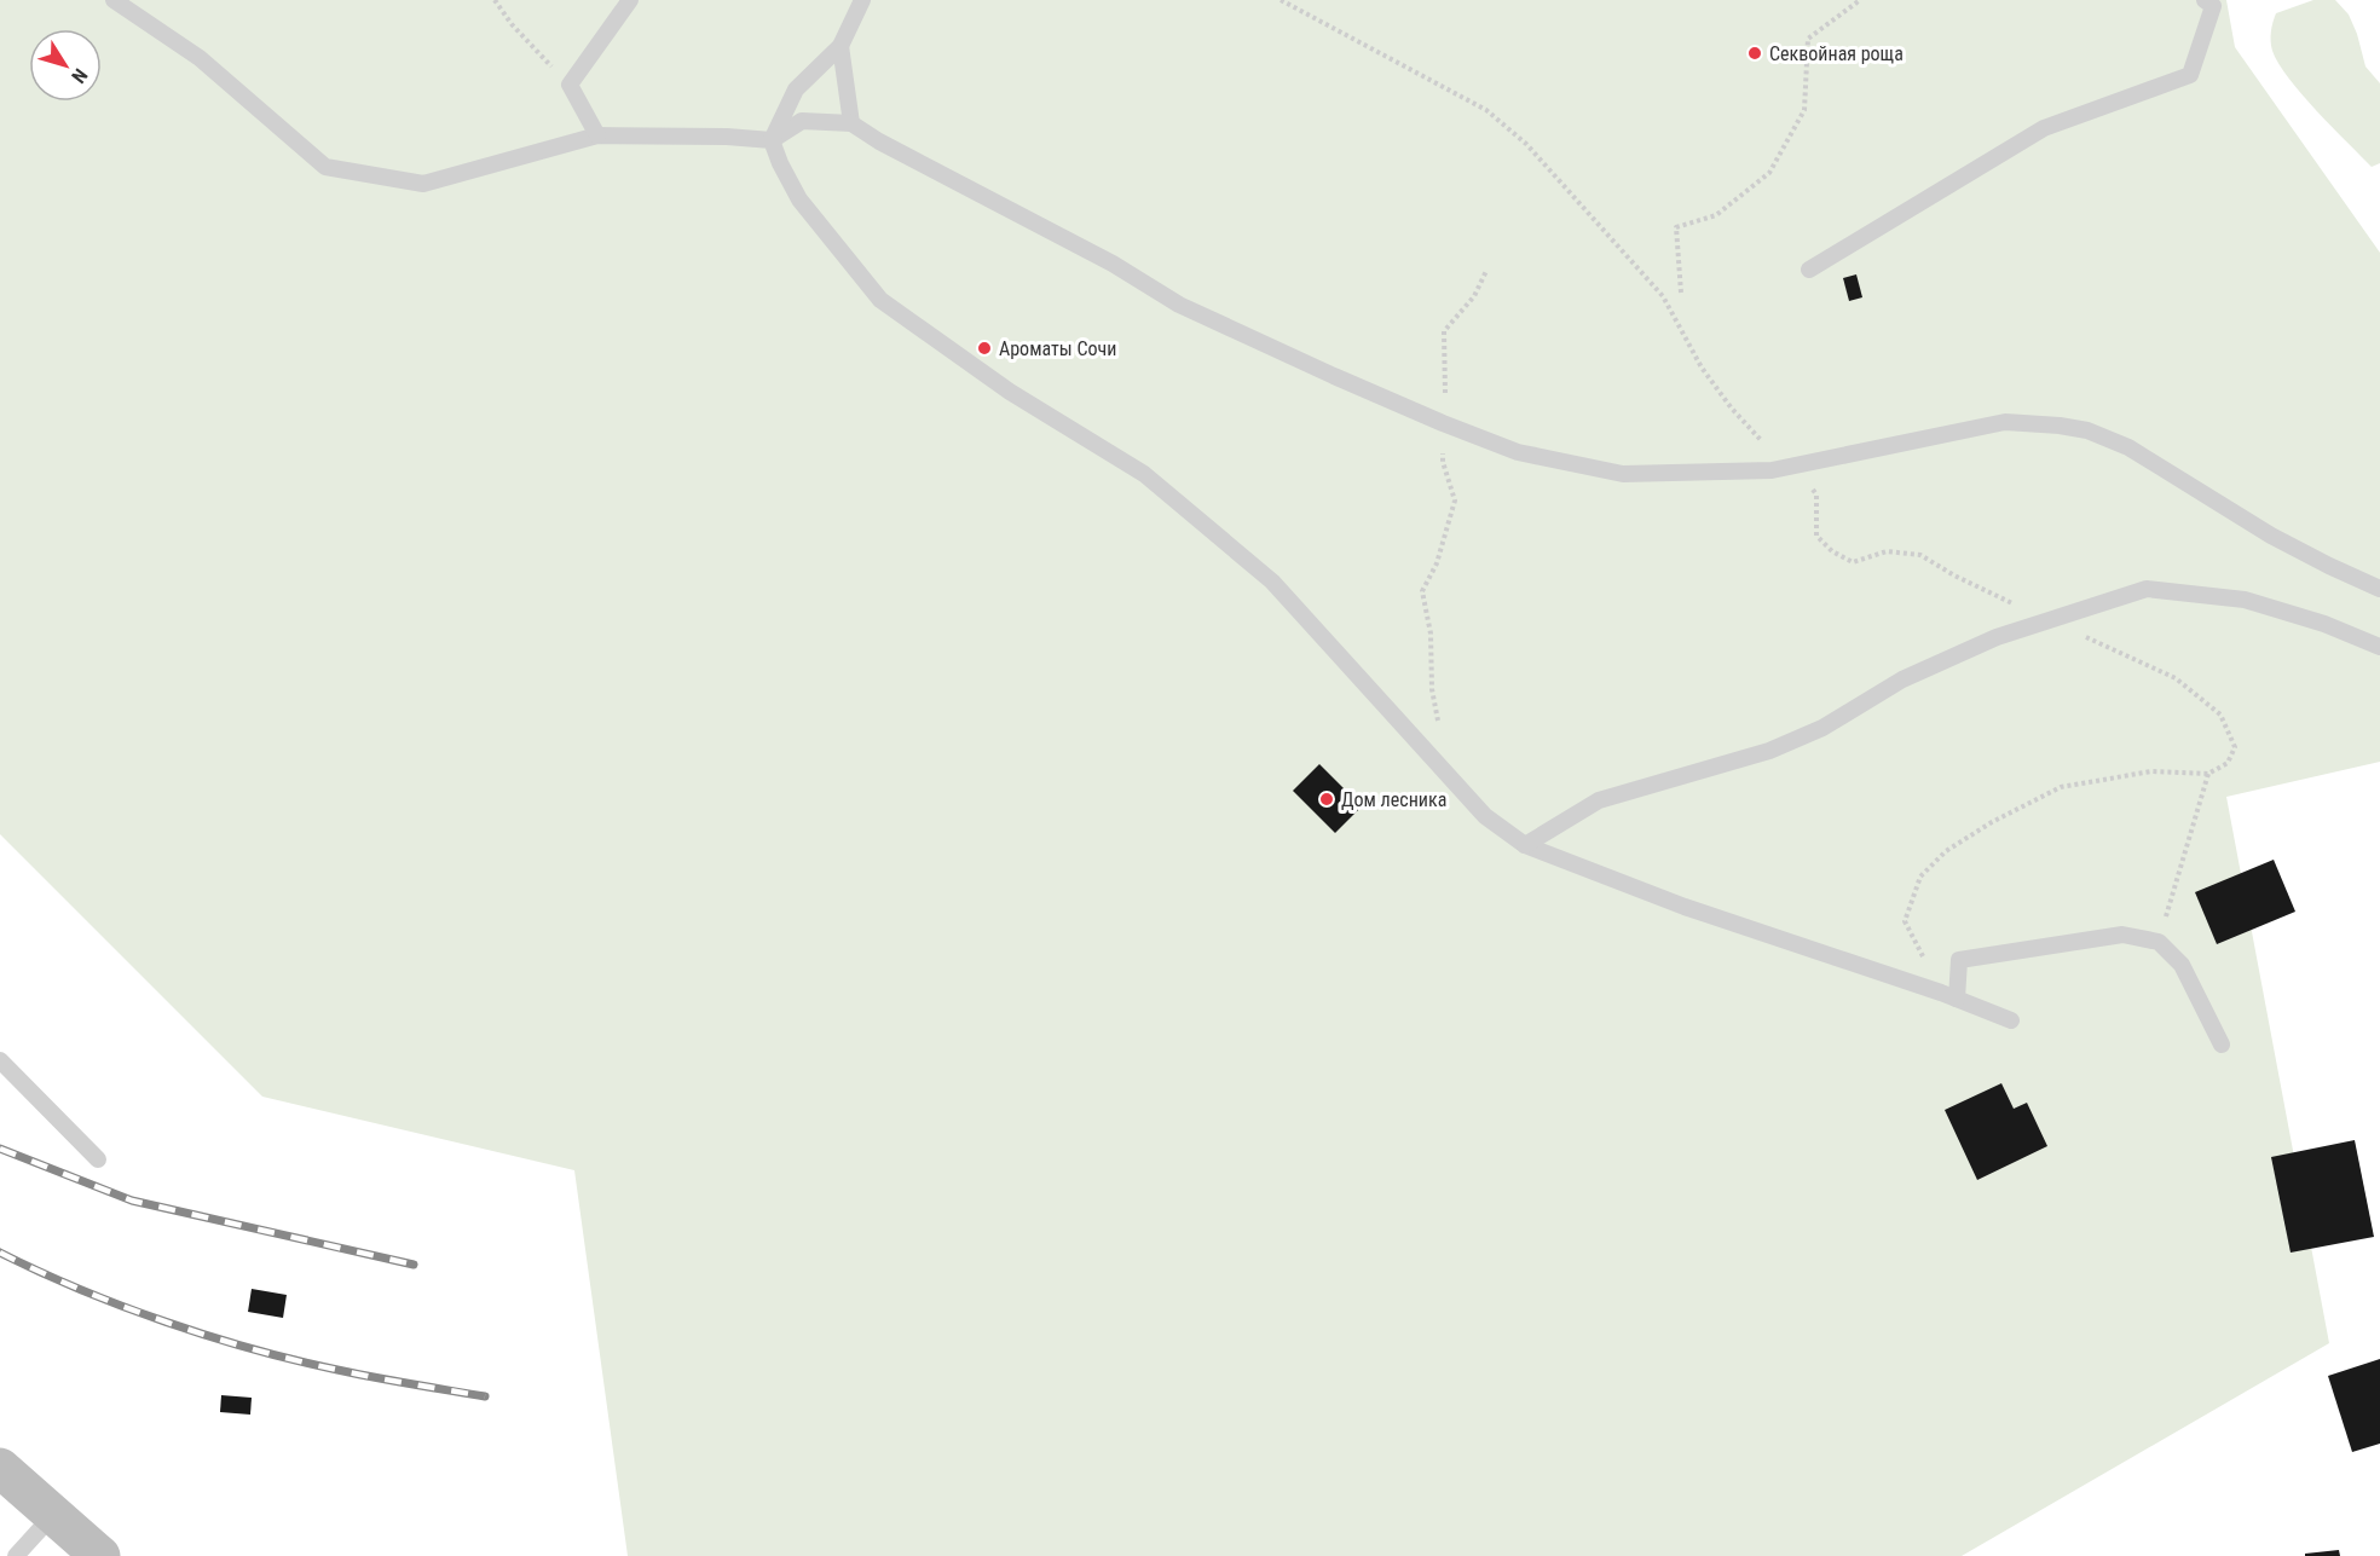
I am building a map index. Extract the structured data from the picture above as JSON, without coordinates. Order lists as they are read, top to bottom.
{
  "places": ["Секвойная роща", "Ароматы Сочи", "Дом лесника"],
  "north": "bottom right"
}
